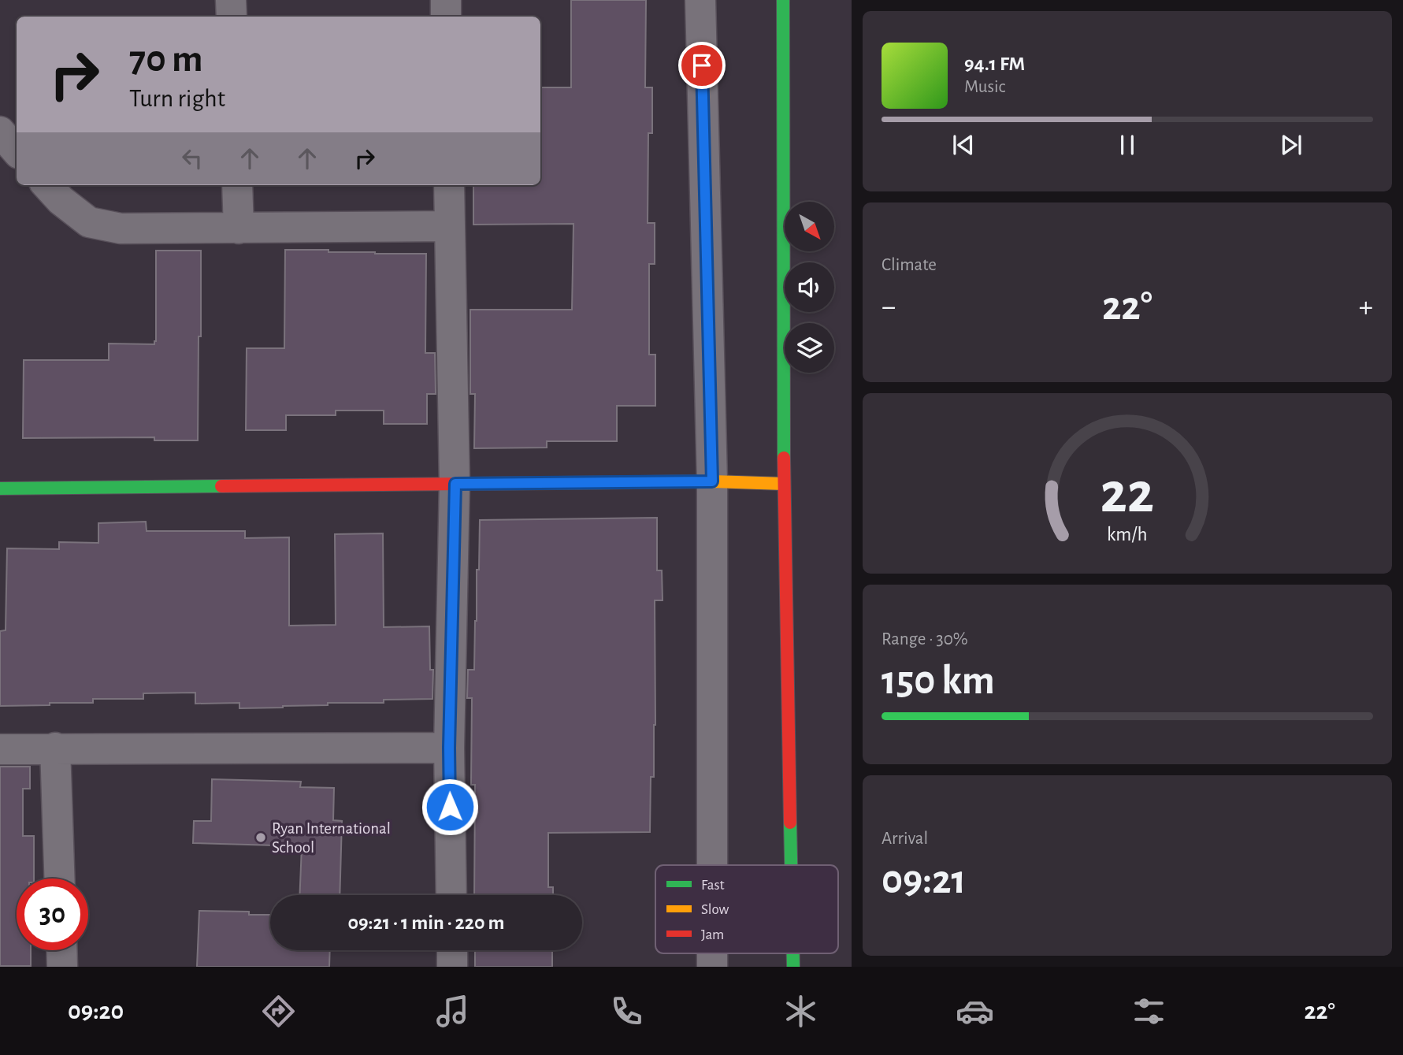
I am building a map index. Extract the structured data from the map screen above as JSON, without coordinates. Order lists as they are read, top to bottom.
{
  "places": ["Ryan International School"],
  "legend": ["Fast", "Slow", "Jam"],
  "north": "bottom right",
  "page": {
    "turn": ["70 m", "Turn right"],
    "song": ["94.1 FM", "Music"],
    "tile": [
      "Climate",
      ["Range · 30%", "150 km"],
      ["Arrival", "09:21"]
    ],
    "heat": ["−", "22°", "+"],
    "limit": "30",
    "trip": "09:21 · 1 min · 220 m",
    "tabs": ["09:20", "22°"],
    "gauge": ["22", "km/h"]
  }
}
